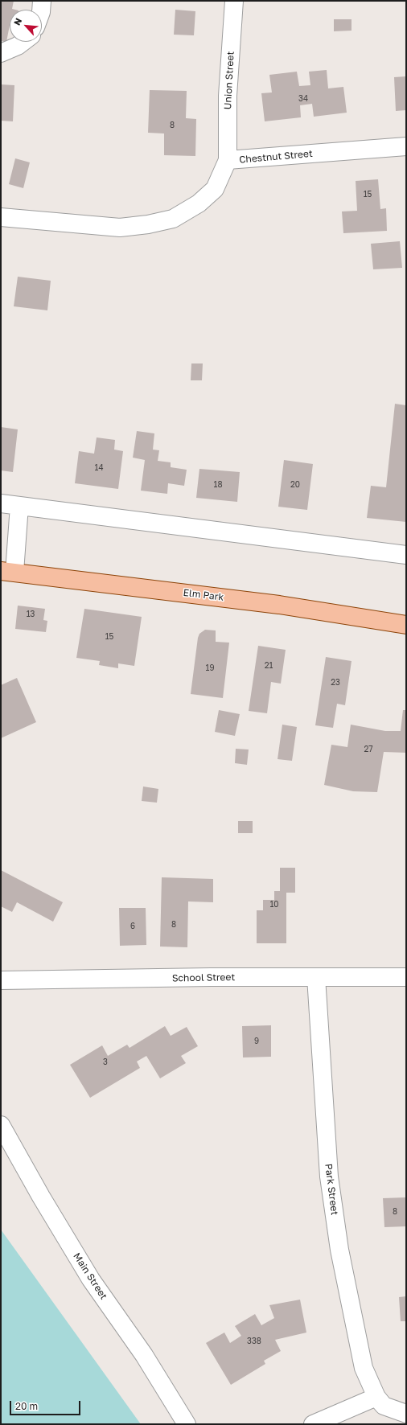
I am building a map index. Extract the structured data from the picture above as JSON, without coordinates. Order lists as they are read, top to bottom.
{
  "streets": {
    "main road": ["Elm Park"],
    "street": [
      "Union Street",
      "Chestnut Street",
      "School Street",
      "Park Street",
      "Main Street"
    ]
  },
  "crossings": [
    ["Union Street", "Chestnut Street"],
    ["School Street", "Park Street"]
  ],
  "house_numbers": [
    "34",
    "8",
    "15",
    "14",
    "18",
    "20",
    "13",
    "15",
    "21",
    "19",
    "23",
    "27",
    "10",
    "8",
    "6",
    "9",
    "3",
    "8",
    "338"
  ],
  "scale_bar": "20 m",
  "north": "top left"
}
